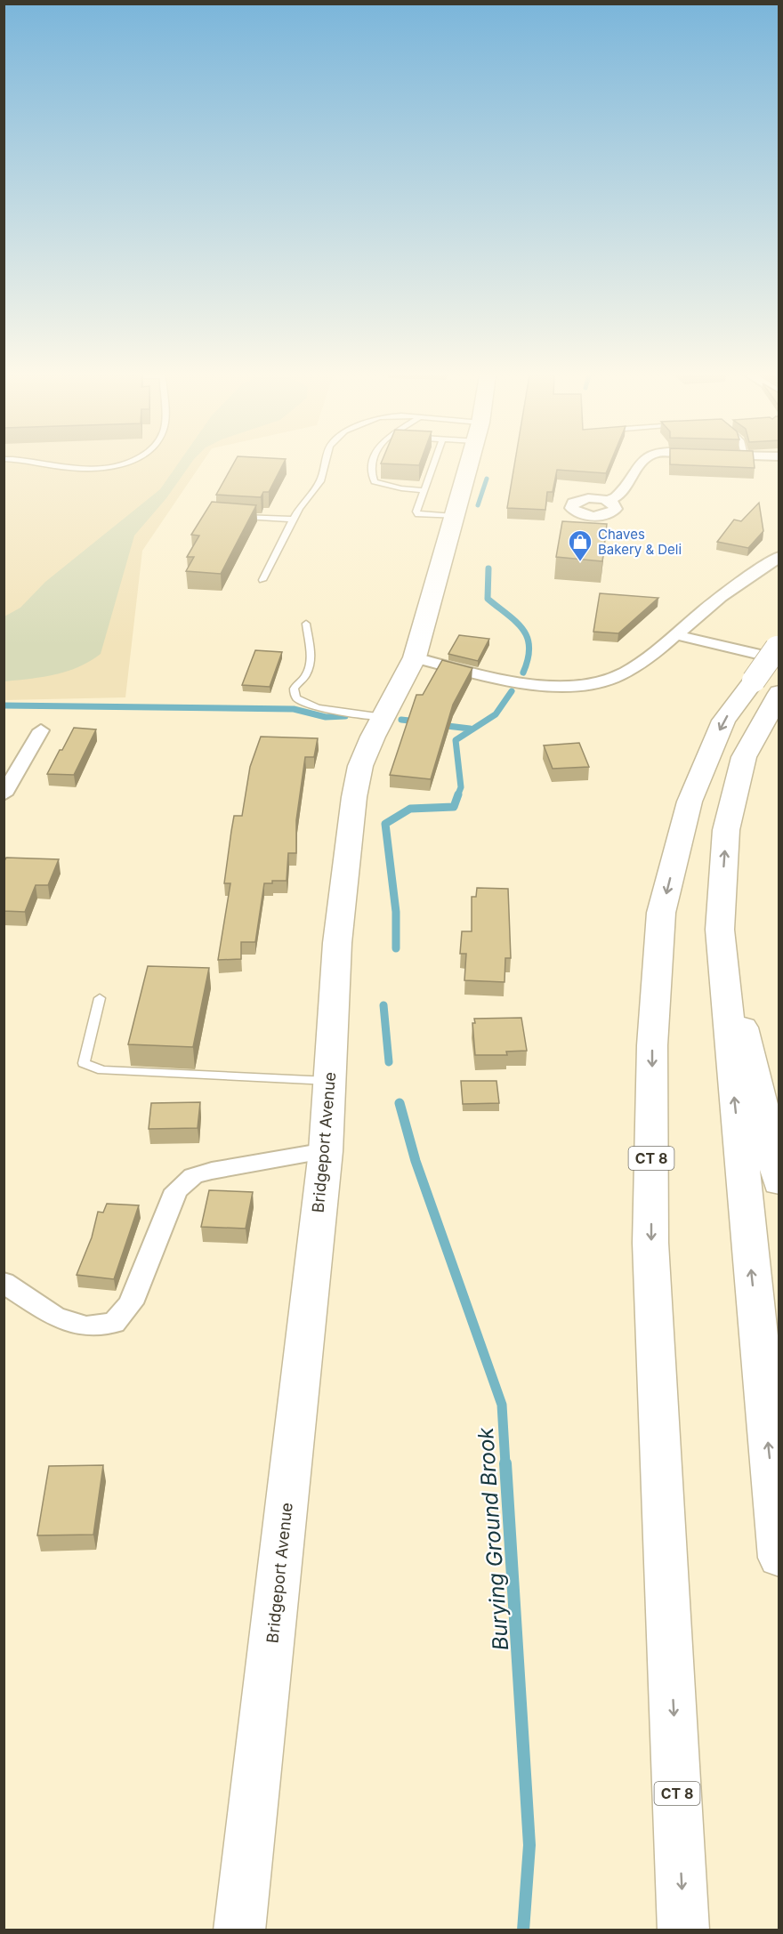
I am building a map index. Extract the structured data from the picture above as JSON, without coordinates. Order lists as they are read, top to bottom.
{
  "streets": {
    "main road": ["Bridgeport Avenue", "CT 8"]
  },
  "water": ["Burying Ground Brook"],
  "places": {
    "shop": ["Chaves Bakery & Deli"]
  }
}
